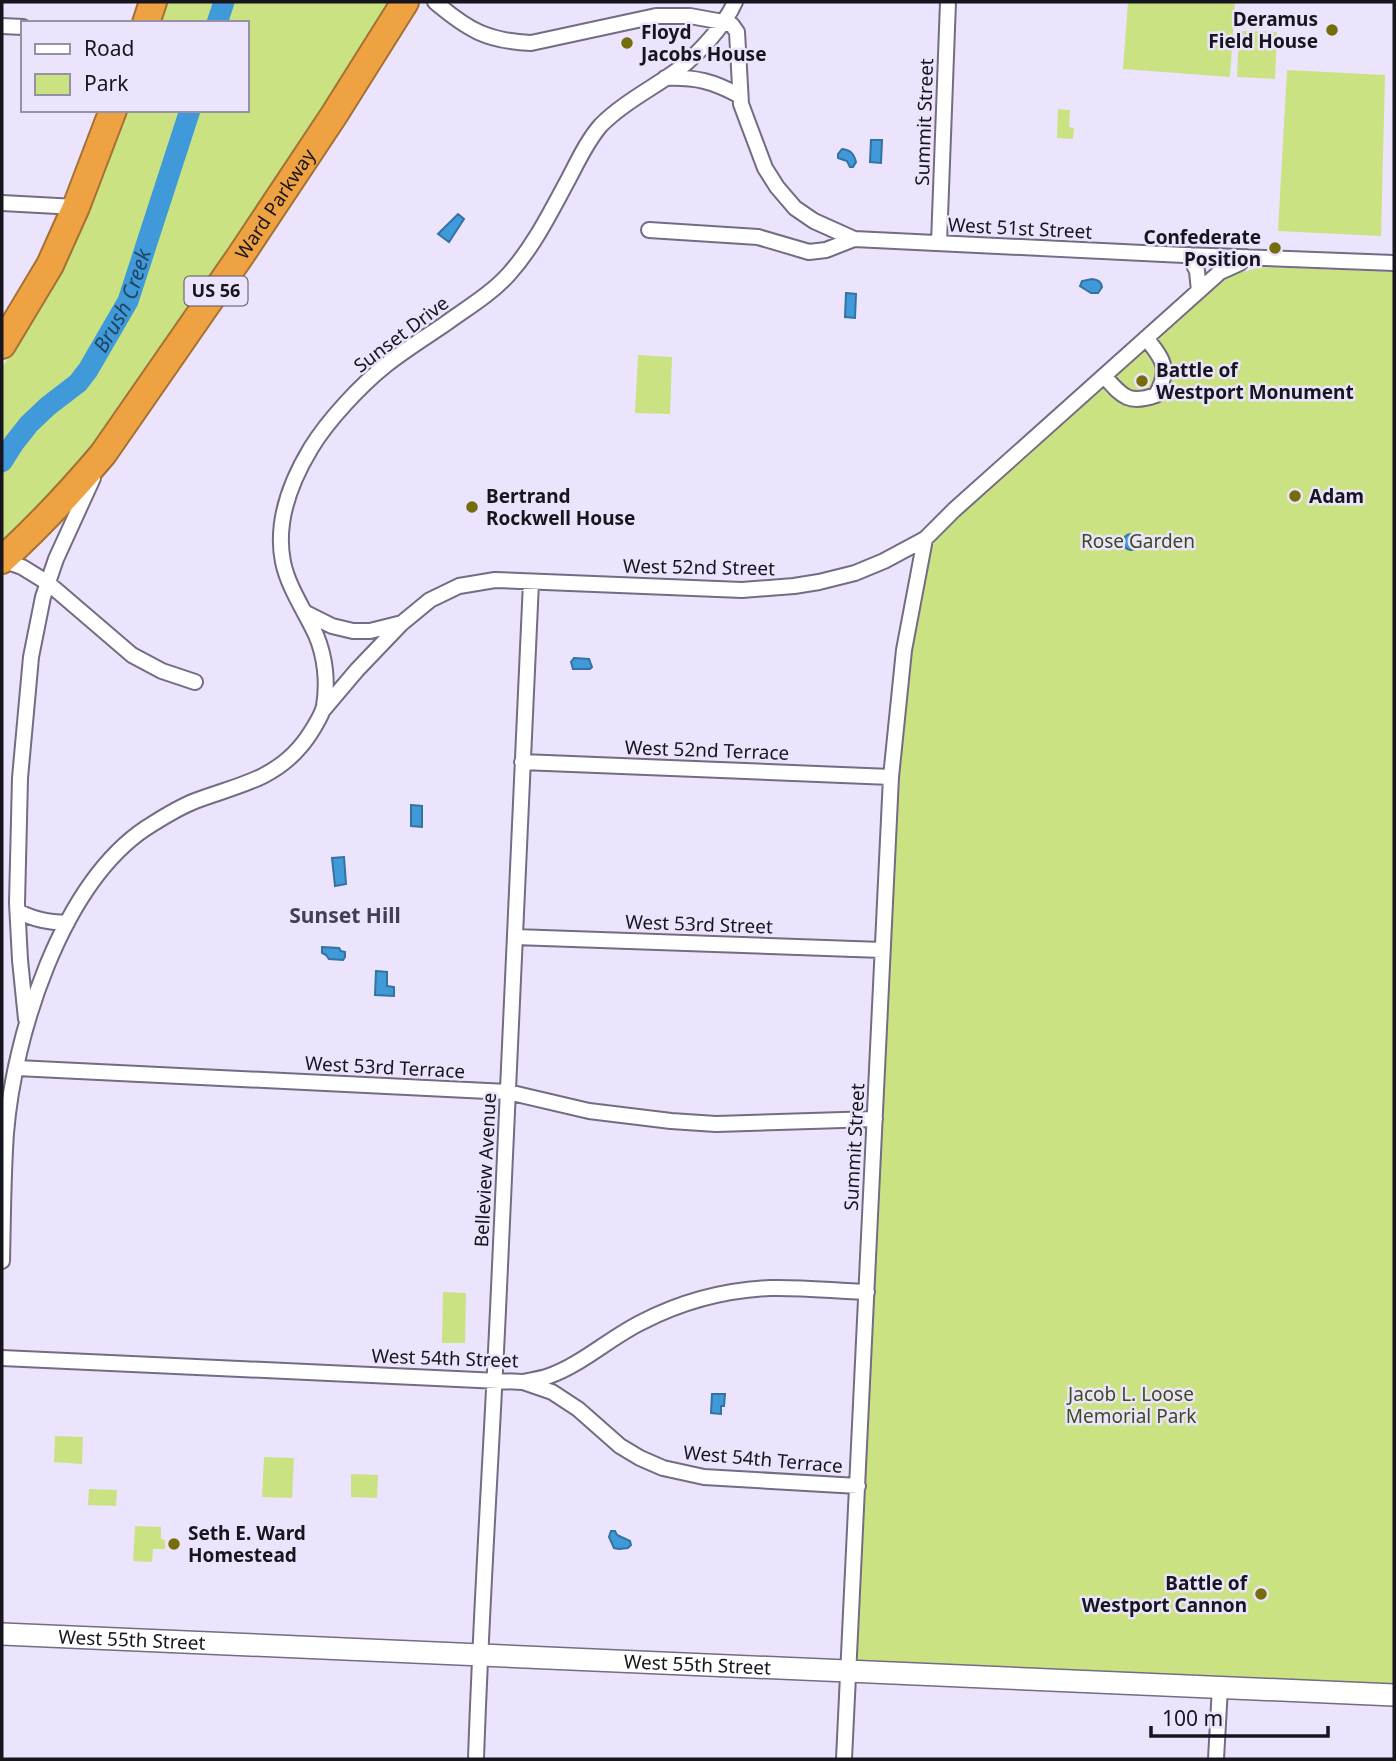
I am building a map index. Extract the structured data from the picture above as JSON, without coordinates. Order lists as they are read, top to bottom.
{
  "streets": {
    "highway": ["Ward Parkway", "US 56"],
    "main road": ["West 55th Street"],
    "street": [
      "Summit Street",
      "West 51st Street",
      "Sunset Drive",
      "West 52nd Street",
      "West 52nd Terrace",
      "West 53rd Street",
      "West 53rd Terrace",
      "Belleview Avenue",
      "West 54th Street",
      "West 54th Terrace"
    ]
  },
  "crossings": [
    ["Summit Street", "West 51st Street"],
    ["Summit Street", "West 52nd Street"],
    ["Summit Street", "West 52nd Terrace"],
    ["Summit Street", "West 53rd Street"],
    ["Summit Street", "West 53rd Terrace"],
    ["Summit Street", "West 54th Street"],
    ["Summit Street", "West 54th Terrace"],
    ["Summit Street", "West 55th Street"],
    ["West 51st Street", "West 52nd Street"],
    ["Sunset Drive", "West 52nd Street"],
    ["Sunset Drive", "West 53rd Terrace"],
    ["West 52nd Street", "Belleview Avenue"],
    ["West 52nd Terrace", "Belleview Avenue"],
    ["West 53rd Street", "Belleview Avenue"],
    ["West 53rd Terrace", "Belleview Avenue"],
    ["Belleview Avenue", "West 54th Street"],
    ["Belleview Avenue", "West 55th Street"],
    ["West 54th Street", "West 54th Terrace"]
  ],
  "districts": ["Sunset Hill"],
  "water": ["Brush Creek"],
  "parks": ["Rose Garden", "Jacob L. Loose Memorial Park"],
  "places": [
    "Deramus Field House",
    "Floyd Jacobs House",
    "Confederate Position",
    "Battle of Westport Monument",
    "Adam",
    "Bertrand Rockwell House",
    "Seth E. Ward Homestead",
    "Battle of Westport Cannon"
  ],
  "legend": ["Road", "Park"],
  "scale_bar": "100 m"
}
